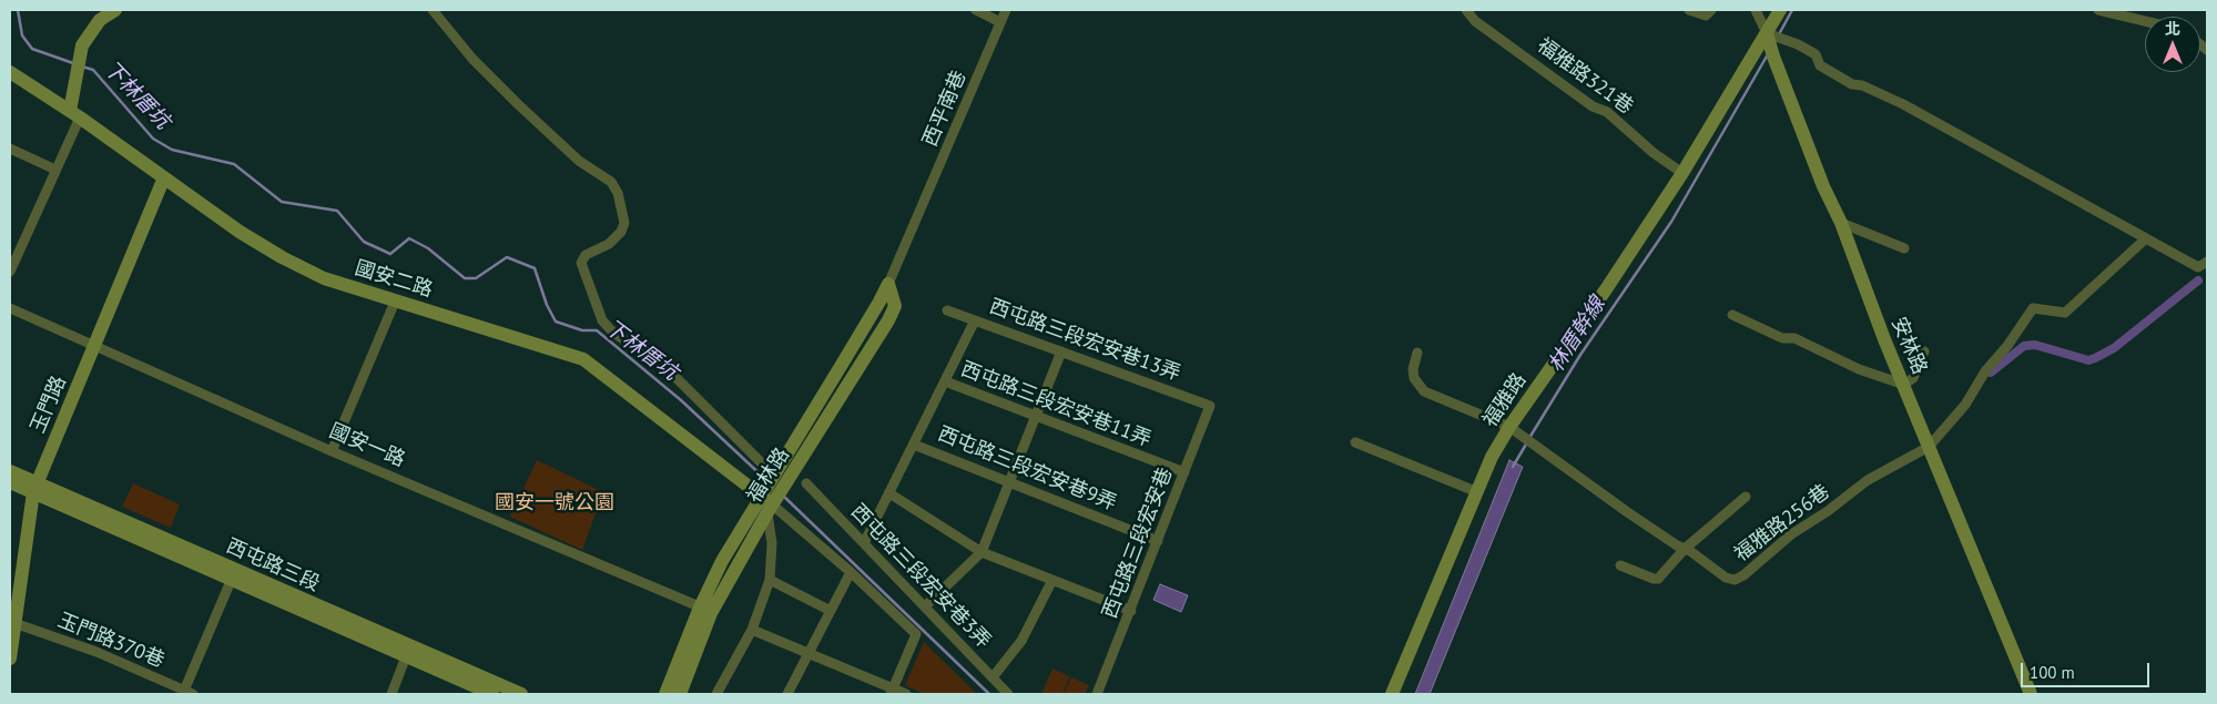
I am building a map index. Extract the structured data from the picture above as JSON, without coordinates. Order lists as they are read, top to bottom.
{
  "streets": {
    "street": [
      "福雅路321巷",
      "西平南巷",
      "國安二路",
      "西屯路三段宏安巷13弄",
      "安林路",
      "福雅路",
      "玉門路",
      "西屯路三段宏安巷11弄",
      "國安一路",
      "西屯路三段宏安巷9弄",
      "福林路",
      "福雅路256巷",
      "西屯路三段宏安巷",
      "西屯路三段",
      "西屯路三段宏安巷3弄",
      "玉門路370巷"
    ]
  },
  "crossings": [
    ["福雅路321巷", "福雅路"],
    ["西平南巷", "福林路"],
    ["國安二路", "玉門路"],
    ["國安二路", "福林路"],
    ["西屯路三段宏安巷13弄", "西屯路三段宏安巷"],
    ["安林路", "福雅路"],
    ["安林路", "福雅路256巷"],
    ["福雅路", "福雅路256巷"],
    ["玉門路", "國安一路"],
    ["玉門路", "西屯路三段"],
    ["玉門路", "玉門路370巷"],
    ["西屯路三段宏安巷11弄", "西屯路三段宏安巷"],
    ["國安一路", "福林路"],
    ["西屯路三段宏安巷9弄", "西屯路三段宏安巷"]
  ],
  "water": ["下林厝坑", "林厝幹線"],
  "parks": ["國安一號公園"],
  "scale_bar": "100 m",
  "north": "top"
}
